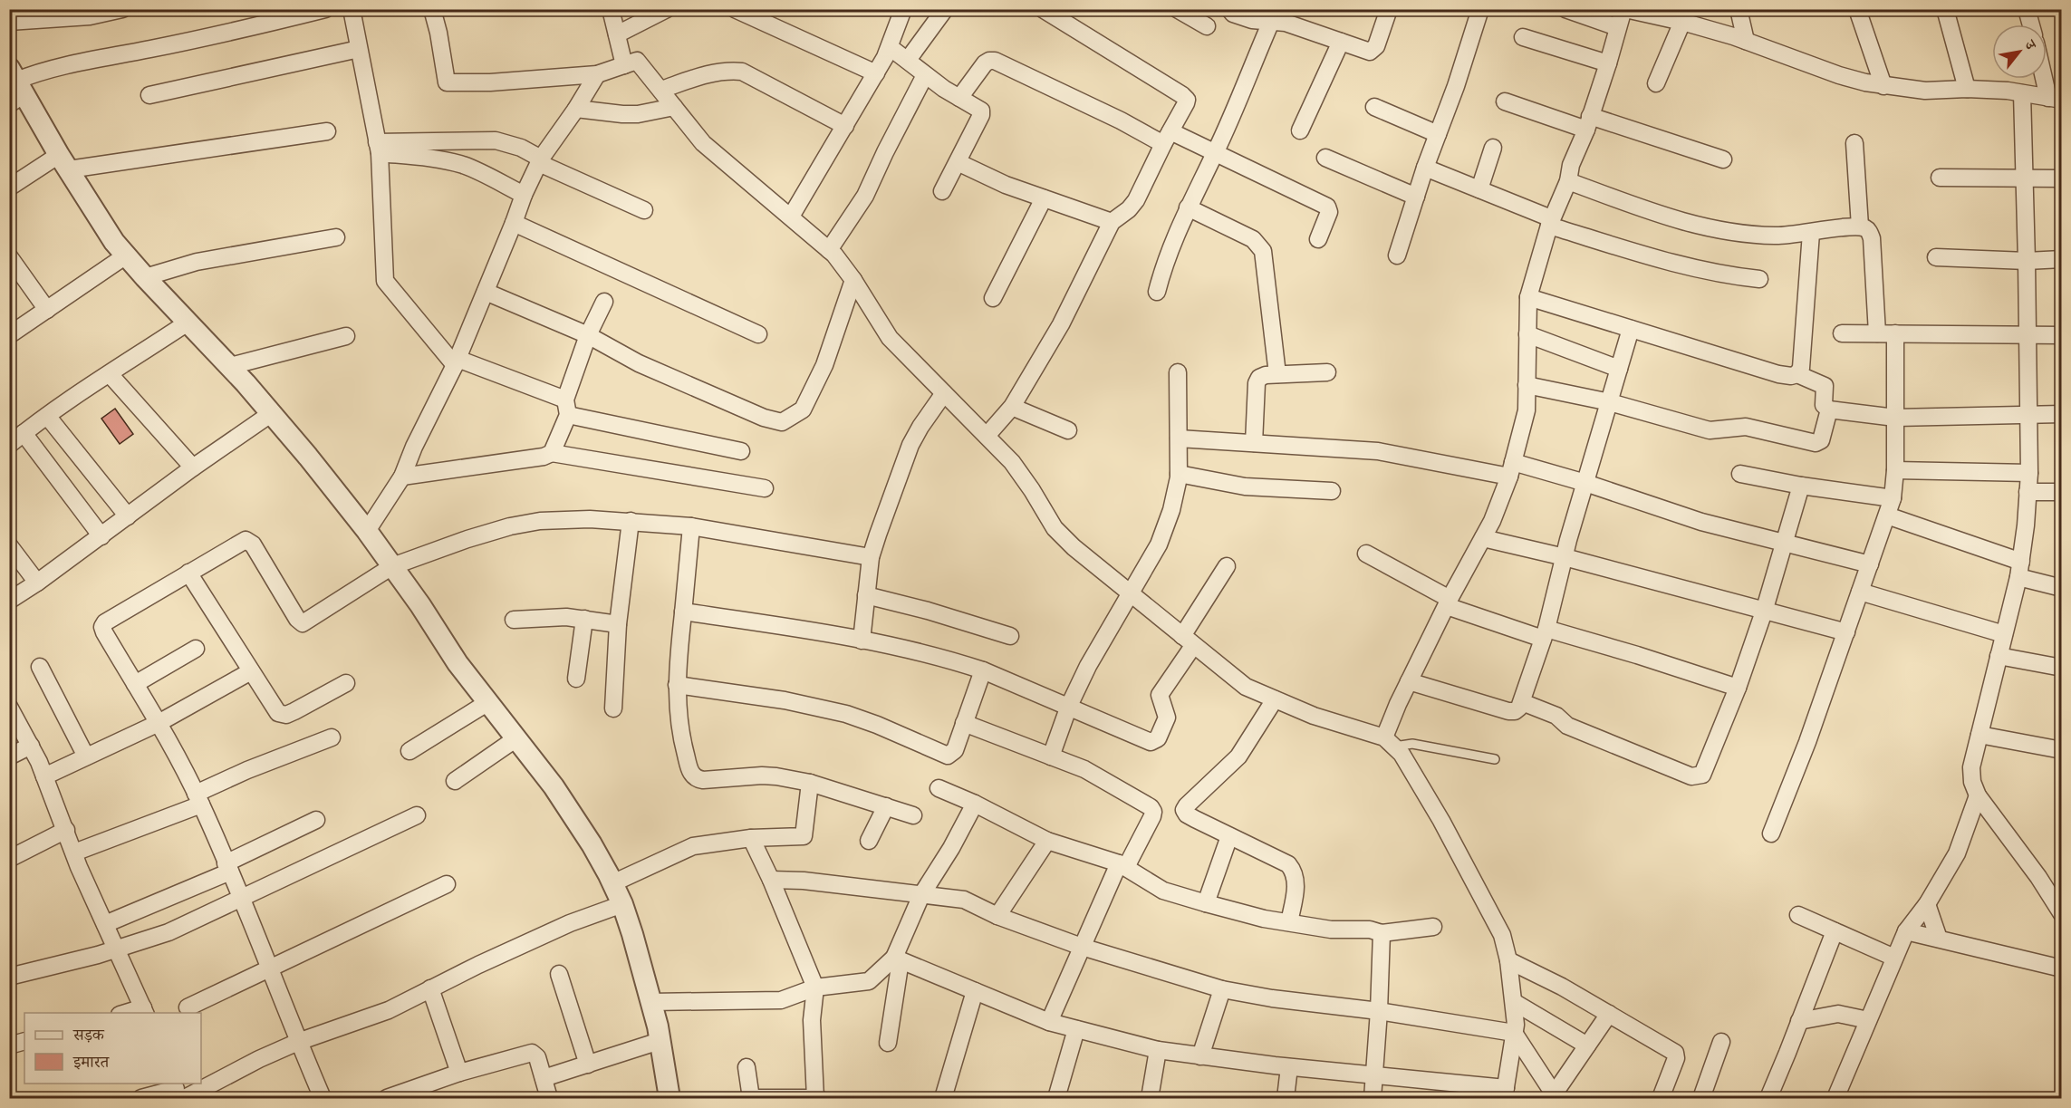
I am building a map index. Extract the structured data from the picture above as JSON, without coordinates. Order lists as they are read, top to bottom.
{
  "legend": ["सड़क", "इमारत"],
  "north": "top right"
}
